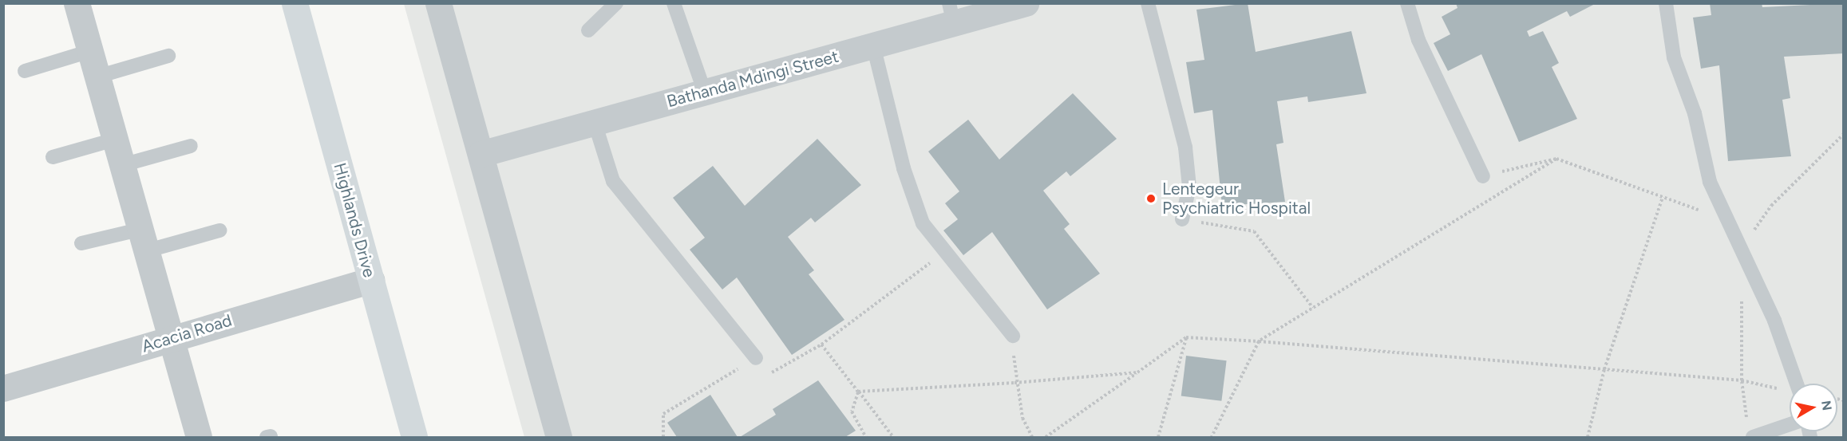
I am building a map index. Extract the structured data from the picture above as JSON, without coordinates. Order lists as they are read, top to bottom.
{
  "streets": {
    "main road": ["Highlands Drive"],
    "street": ["Bathanda Mdingi Street", "Acacia Road"]
  },
  "crossings": [
    ["Highlands Drive", "Acacia Road"]
  ],
  "places": ["Lentegeur Psychiatric Hospital"],
  "north": "right"
}
